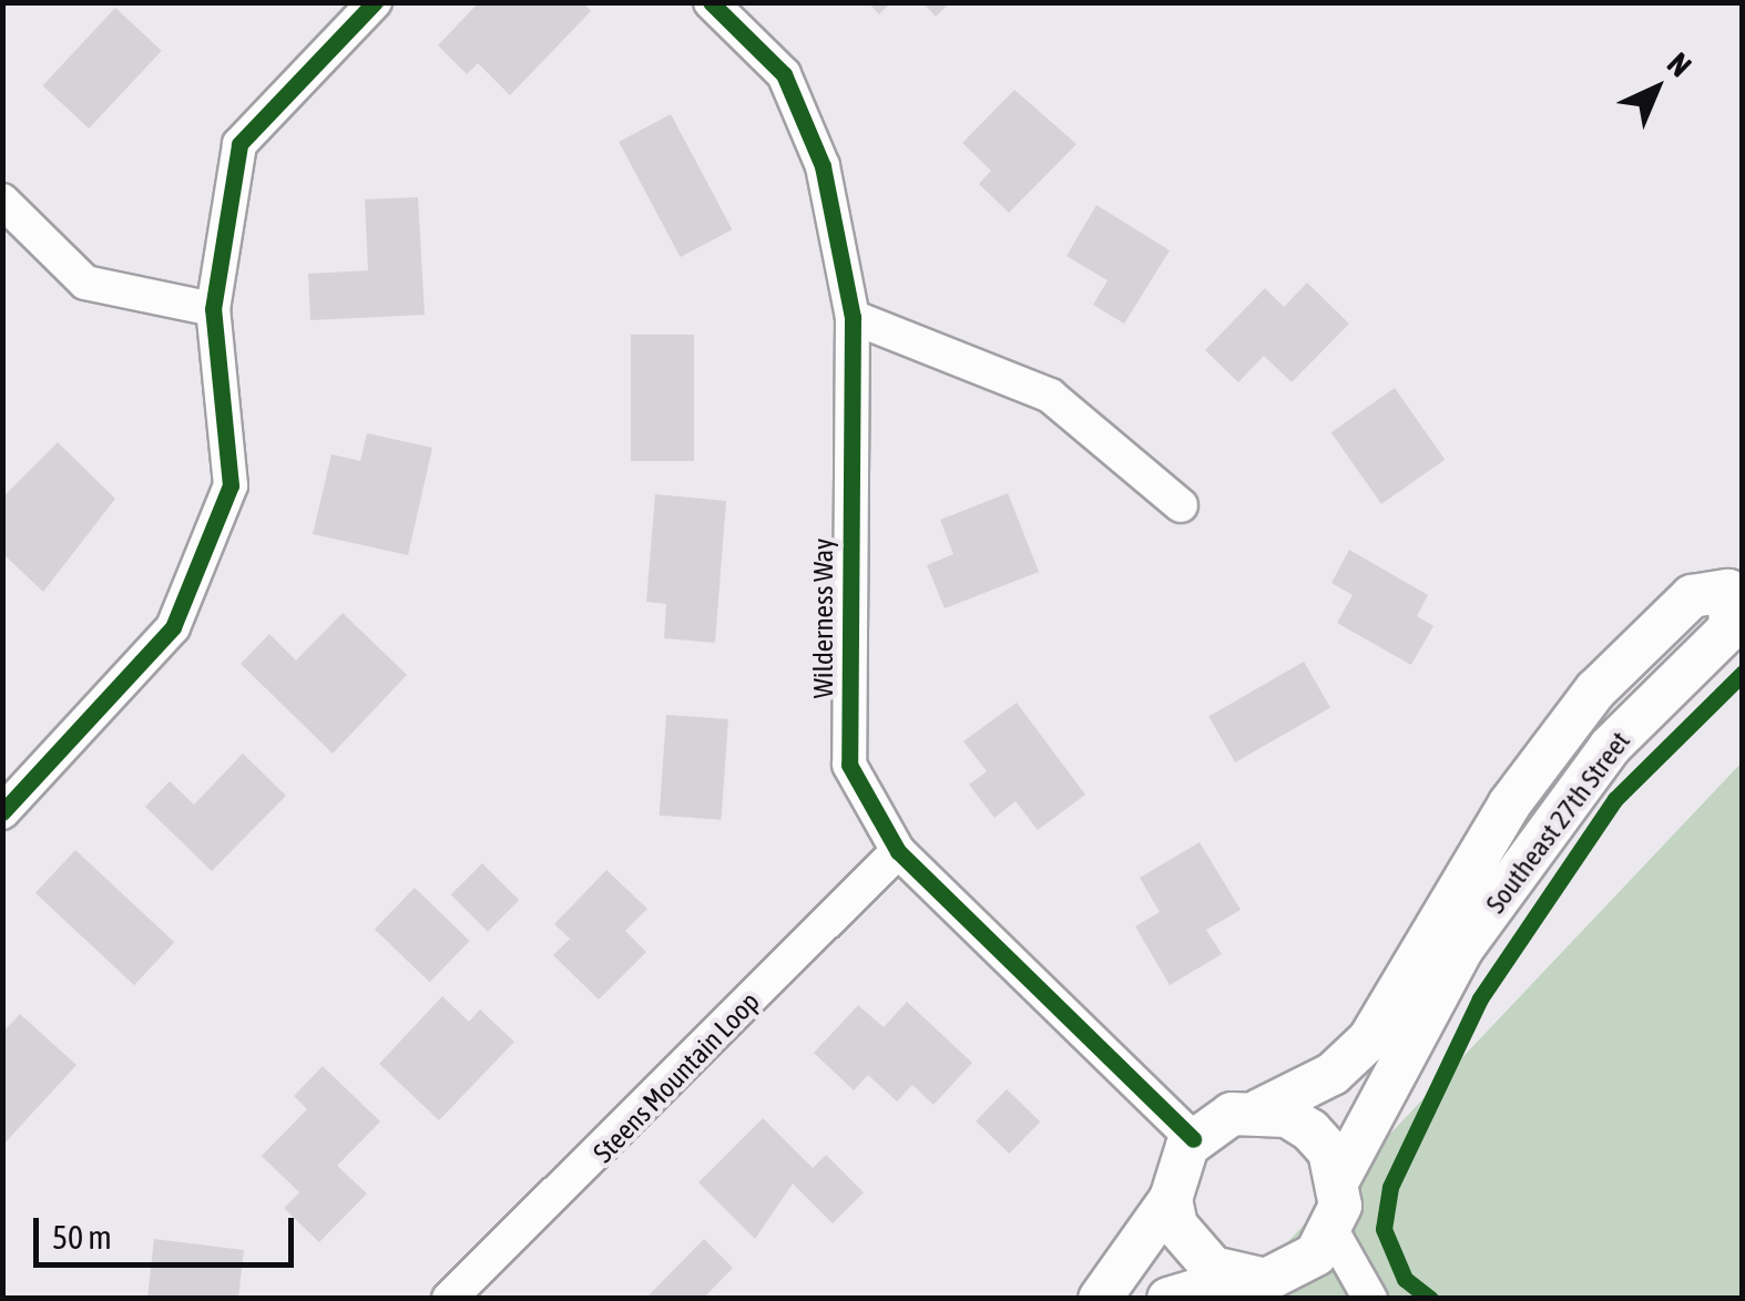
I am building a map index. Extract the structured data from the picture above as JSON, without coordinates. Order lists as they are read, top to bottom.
{
  "streets": {
    "main road": ["Southeast 27th Street"],
    "street": ["Wilderness Way", "Steens Mountain Loop"]
  },
  "crossings": [
    ["Wilderness Way", "Southeast 27th Street"],
    ["Wilderness Way", "Steens Mountain Loop"]
  ],
  "scale_bar": "50 m",
  "north": "top right"
}
